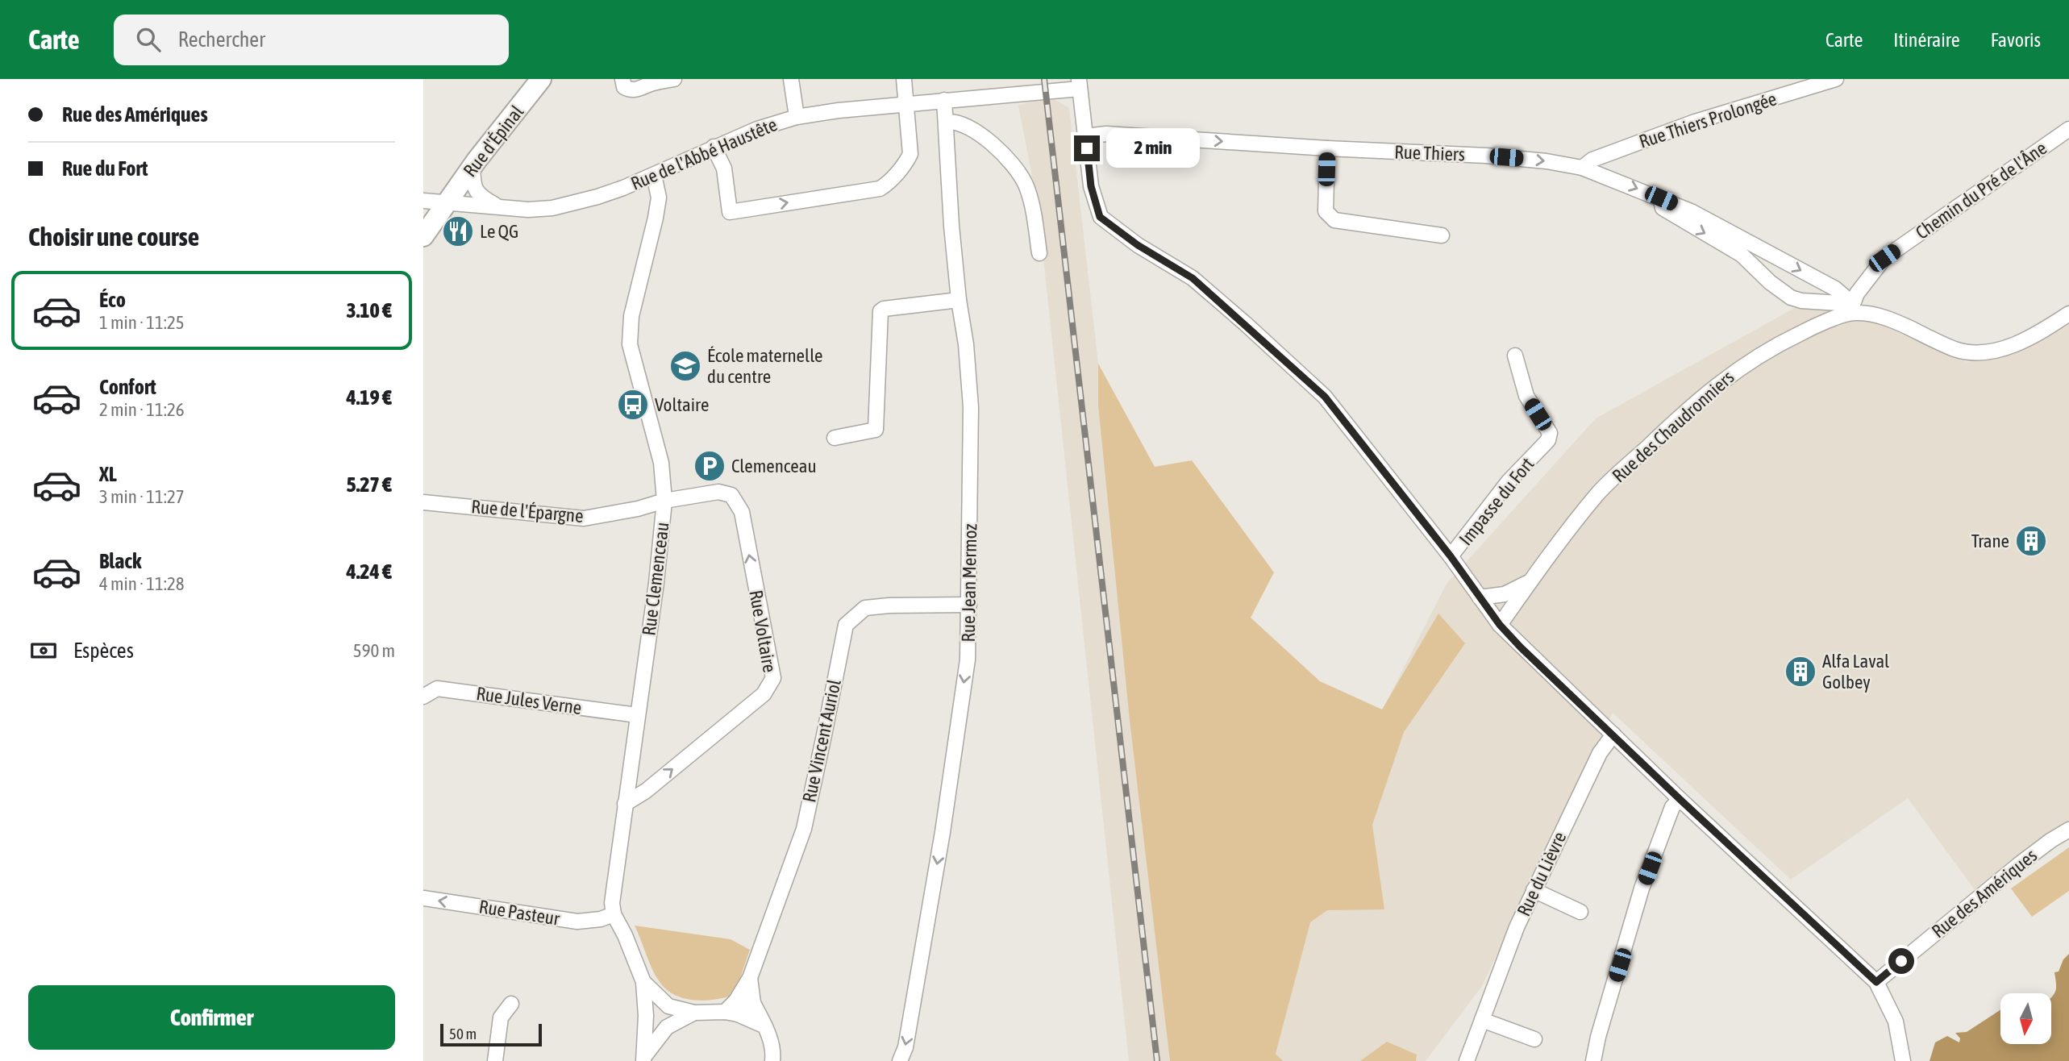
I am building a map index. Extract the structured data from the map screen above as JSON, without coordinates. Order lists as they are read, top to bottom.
{
  "streets": {
    "main road": ["Rue d'Épinal"],
    "street": [
      "Rue Thiers Prolongée",
      "Rue Thiers",
      "Rue de l'Abbé Haustête",
      "Chemin du Pré de l'Âne",
      "Rue des Chaudronniers",
      "Impasse du Fort",
      "Rue de l'Épargne",
      "Rue Clemenceau",
      "Rue Jean Mermoz",
      "Rue Voltaire",
      "Rue Jules Verne",
      "Rue Vincent Auriol",
      "Rue du Lièvre",
      "Rue des Amériques",
      "Rue Pasteur"
    ]
  },
  "crossings": [
    ["Rue Thiers Prolongée", "Rue Thiers"],
    ["Rue d'Épinal", "Rue de l'Abbé Haustête"],
    ["Rue Thiers", "Chemin du Pré de l'Âne"],
    ["Rue Thiers", "Rue des Chaudronniers"],
    ["Rue de l'Abbé Haustête", "Rue Clemenceau"],
    ["Rue de l'Abbé Haustête", "Rue Jean Mermoz"],
    ["Chemin du Pré de l'Âne", "Rue des Chaudronniers"],
    ["Rue de l'Épargne", "Rue Clemenceau"],
    ["Rue de l'Épargne", "Rue Voltaire"],
    ["Rue Clemenceau", "Rue Voltaire"],
    ["Rue Clemenceau", "Rue Jules Verne"],
    ["Rue Clemenceau", "Rue Pasteur"],
    ["Rue Jean Mermoz", "Rue Vincent Auriol"]
  ],
  "one_way": ["Rue Thiers", "Rue Jean Mermoz", "Rue Pasteur"],
  "places": {
    "restaurant": ["Le QG"],
    "school or university": ["École maternelle du centre"],
    "bus stop": ["Voltaire"],
    "parking": ["Clemenceau"],
    "building": ["Trane", "Alfa Laval Golbey"]
  },
  "scale_bar": "50 m",
  "north": "bottom",
  "page": {
    "header": "Carte",
    "search": "Rechercher",
    "nav": ["Carte", "Itinéraire", "Favoris"],
    "banner": ["Rue des Amériques", "Rue du Fort"],
    "bubble": "2 min",
    "heading": "Choisir une course",
    "list": [
      {
        "name": "Éco",
        "note": "1 min · 11:25",
        "value": "3.10 €"
      },
      {
        "name": "Confort",
        "note": "2 min · 11:26",
        "value": "4.19 €"
      },
      {
        "name": "XL",
        "note": "3 min · 11:27",
        "value": "5.27 €"
      },
      {
        "name": "Black",
        "note": "4 min · 11:28",
        "value": "4.24 €"
      }
    ],
    "pay": ["Espèces", "590 m"],
    "buttons": "Confirmer",
    "scale": "50 m"
  }
}
